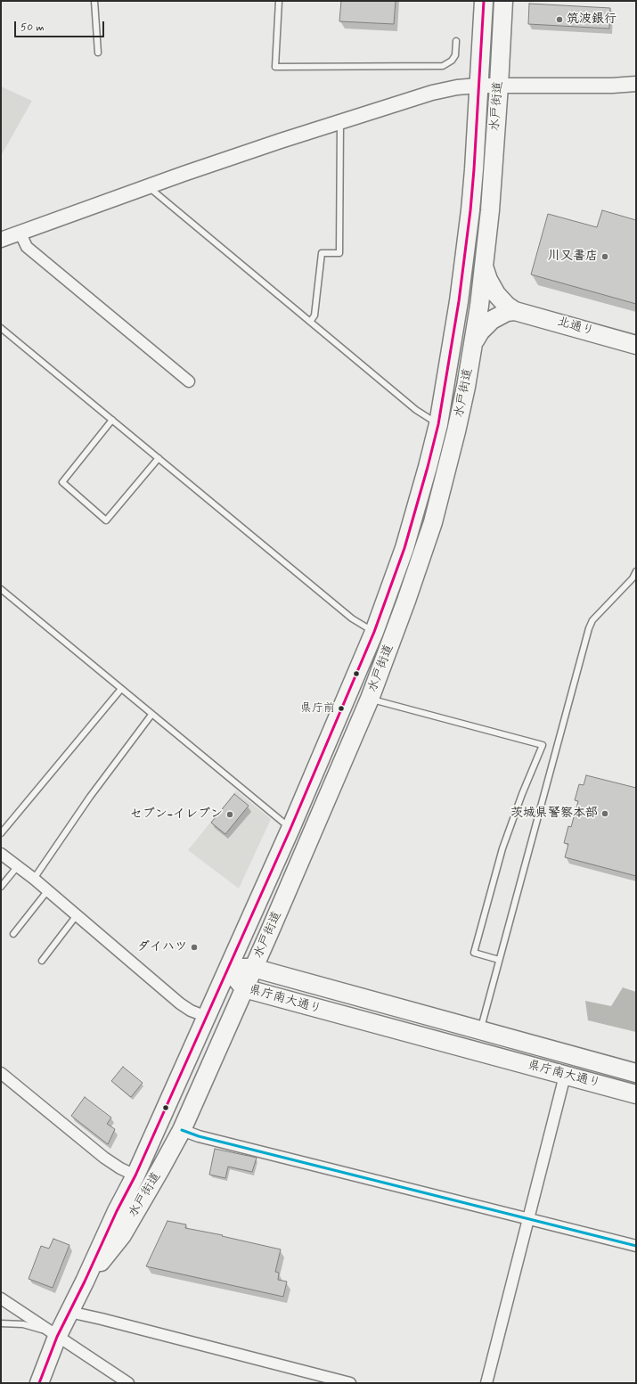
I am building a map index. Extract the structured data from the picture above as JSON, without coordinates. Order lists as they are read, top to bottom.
{
  "streets": {
    "main road": ["水戸街道", "北通り", "県庁南大通り"]
  },
  "crossings": [
    ["水戸街道", "県庁南大通り"]
  ],
  "places": [
    "筑波銀行",
    "川又書店",
    "県庁前",
    "茨城県警察本部",
    "セブン-イレブン",
    "ダイハツ"
  ],
  "scale_bar": "50 m"
}
